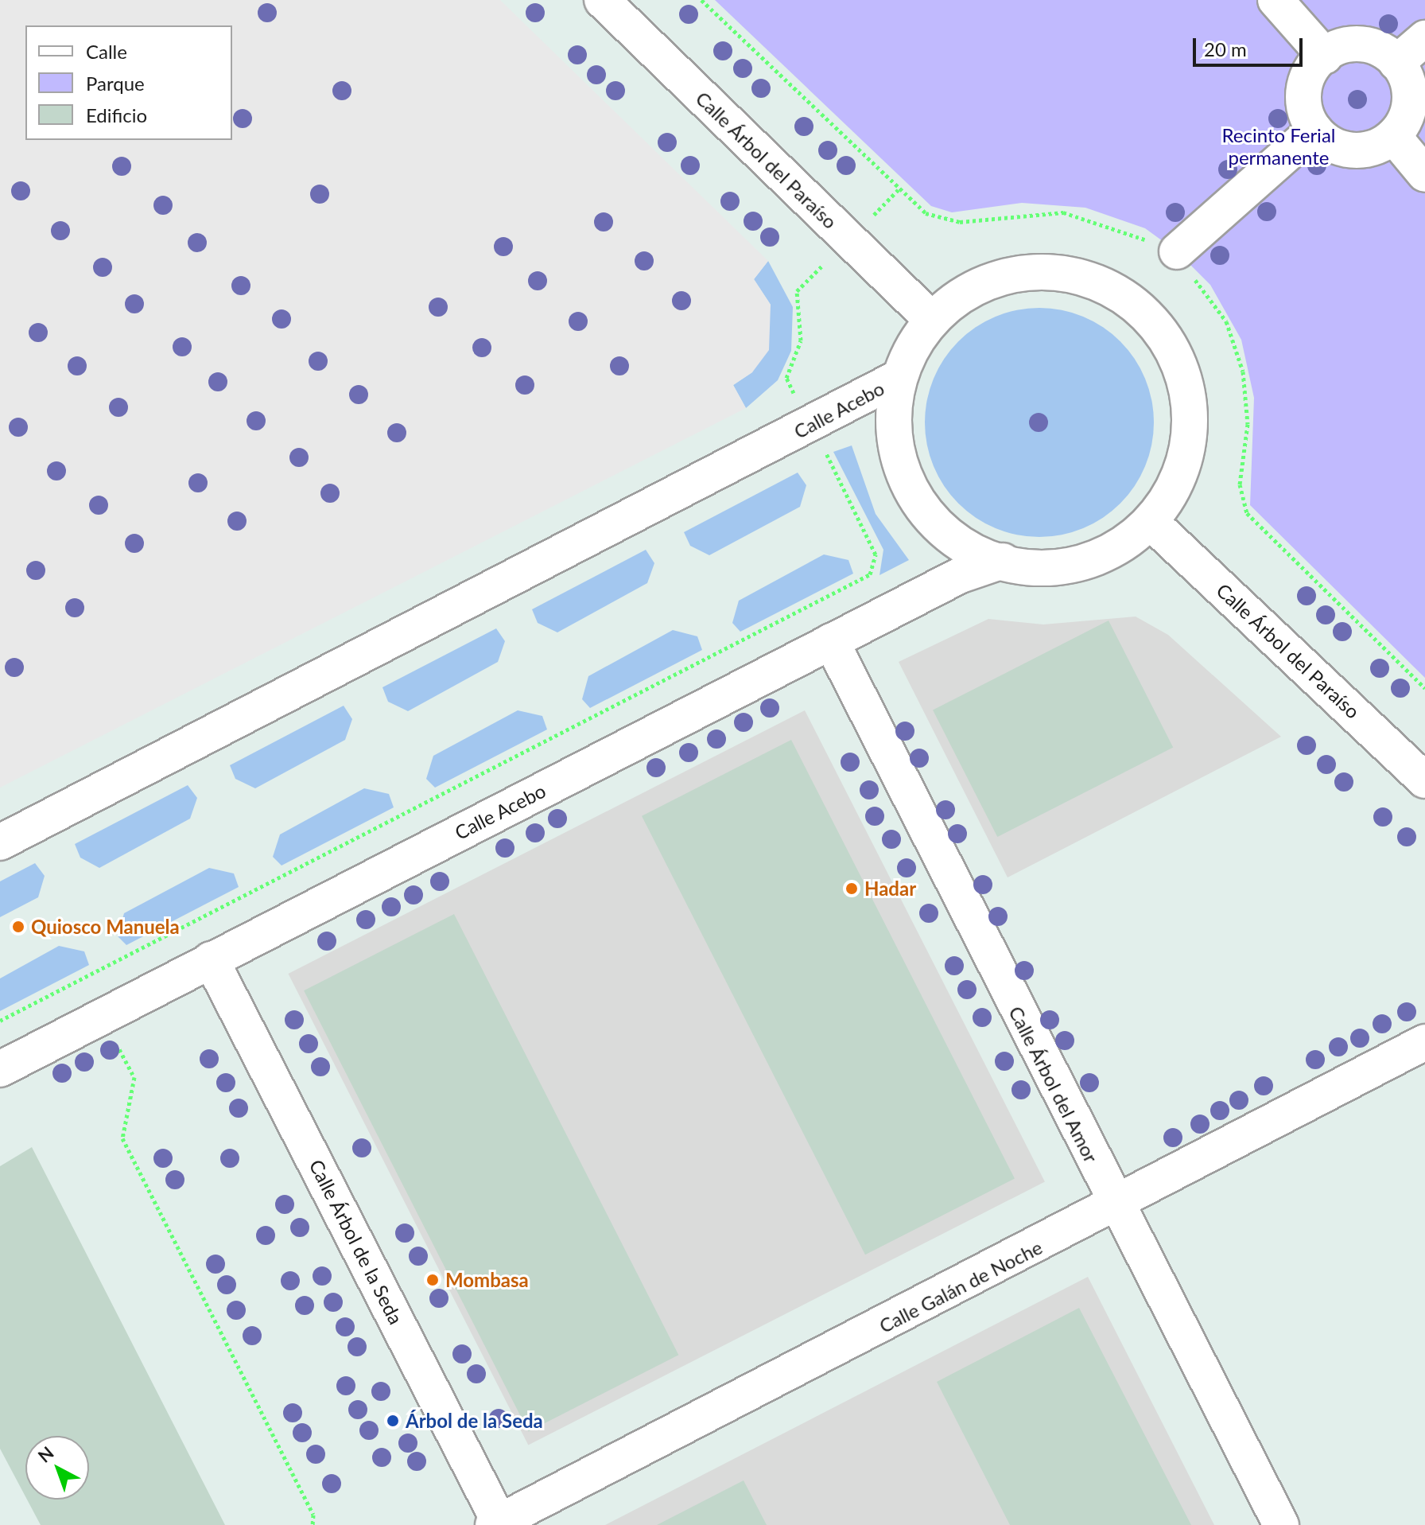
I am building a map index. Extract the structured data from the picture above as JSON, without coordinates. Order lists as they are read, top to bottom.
{
  "streets": {
    "street": [
      "Calle Árbol del Paraíso",
      "Calle Acebo",
      "Calle Árbol del Amor",
      "Calle Árbol de la Seda",
      "Calle Galán de Noche"
    ]
  },
  "crossings": [
    ["Calle Acebo", "Calle Árbol del Amor"],
    ["Calle Acebo", "Calle Árbol de la Seda"],
    ["Calle Árbol del Amor", "Calle Galán de Noche"],
    ["Calle Árbol de la Seda", "Calle Galán de Noche"]
  ],
  "parks": ["Recinto Ferial permanente"],
  "places": [
    "Hadar",
    "Quiosco Manuela",
    "Mombasa",
    "Árbol de la Seda"
  ],
  "legend": ["Calle", "Parque", "Edificio"],
  "scale_bar": "20 m",
  "north": "top left"
}
